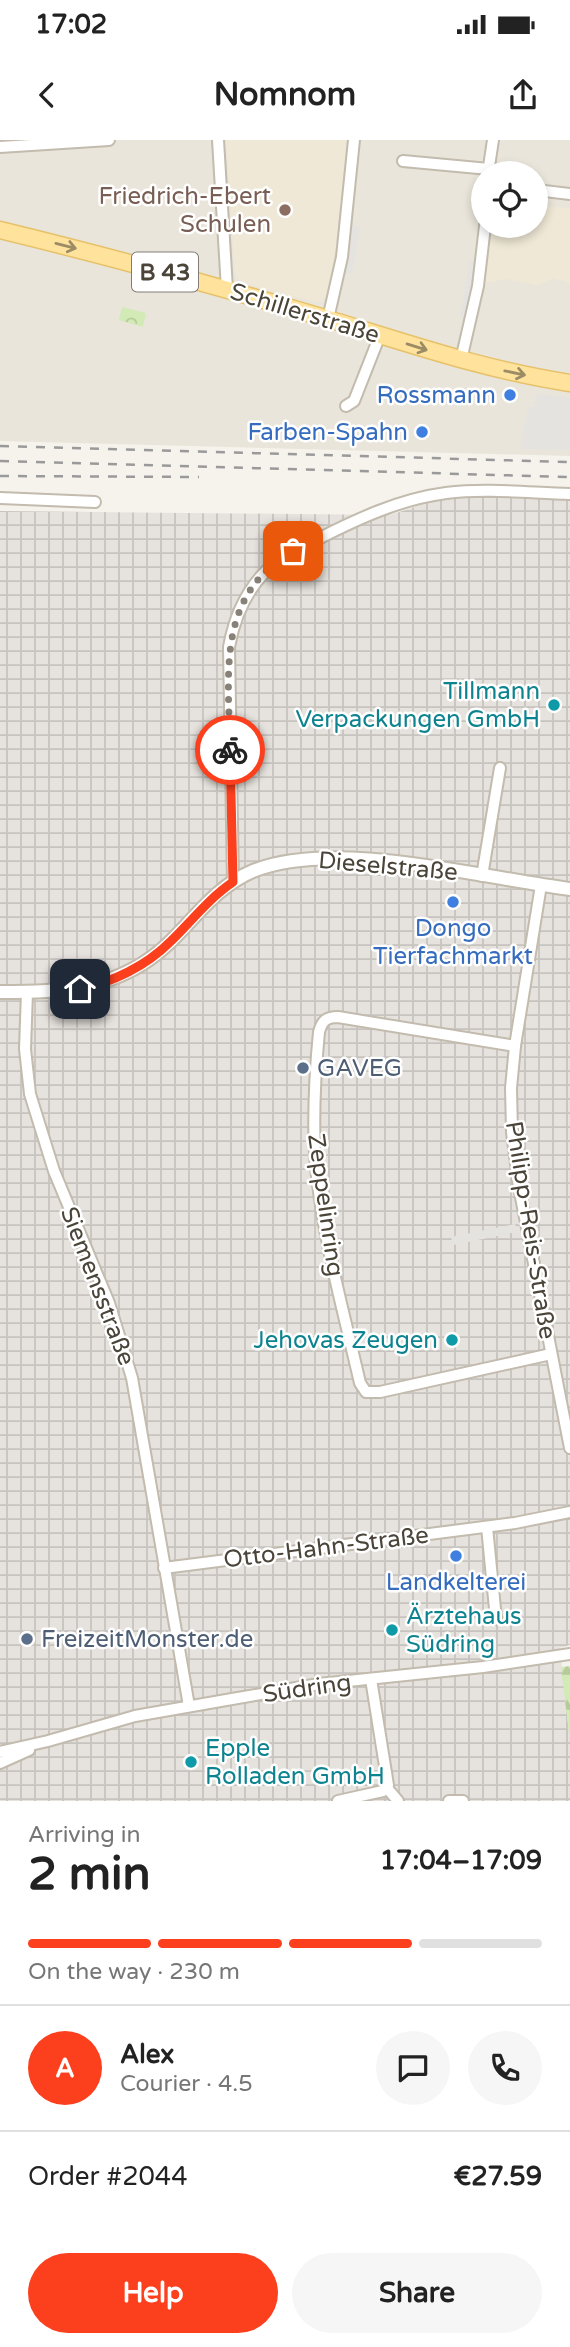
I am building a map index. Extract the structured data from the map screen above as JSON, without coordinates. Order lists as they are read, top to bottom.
{
  "streets": {
    "main road": ["B 43", "Schillerstraße"],
    "street": [
      "Dieselstraße",
      "Zeppelinring",
      "Philipp-Reis-Straße",
      "Siemensstraße",
      "Otto-Hahn-Straße",
      "Südring"
    ]
  },
  "crossings": [
    ["Dieselstraße", "Philipp-Reis-Straße"],
    ["Dieselstraße", "Siemensstraße"],
    ["Zeppelinring", "Philipp-Reis-Straße"],
    ["Siemensstraße", "Otto-Hahn-Straße"],
    ["Siemensstraße", "Südring"]
  ],
  "one_way": ["Schillerstraße"],
  "places": [
    "Friedrich-Ebert Schulen",
    "Rossmann",
    "Farben-Spahn",
    "Tillmann Verpackungen GmbH",
    "Dongo Tierfachmarkt",
    "GAVEG",
    "Jehovas Zeugen",
    "Landkelterei",
    "Ärztehaus Südring",
    "FreizeitMonster.de",
    "Epple Rolladen GmbH"
  ],
  "page": {
    "status": "17:02",
    "header": "Nomnom",
    "heading": ["2 min", "Arriving in", "17:04–17:09"],
    "panel": [
      "Alex",
      "Courier · 4.5",
      "Order #2044",
      "€27.59"
    ],
    "bar": "On the way · 230 m",
    "round": "A",
    "buttons": ["Help", "Share"]
  }
}
